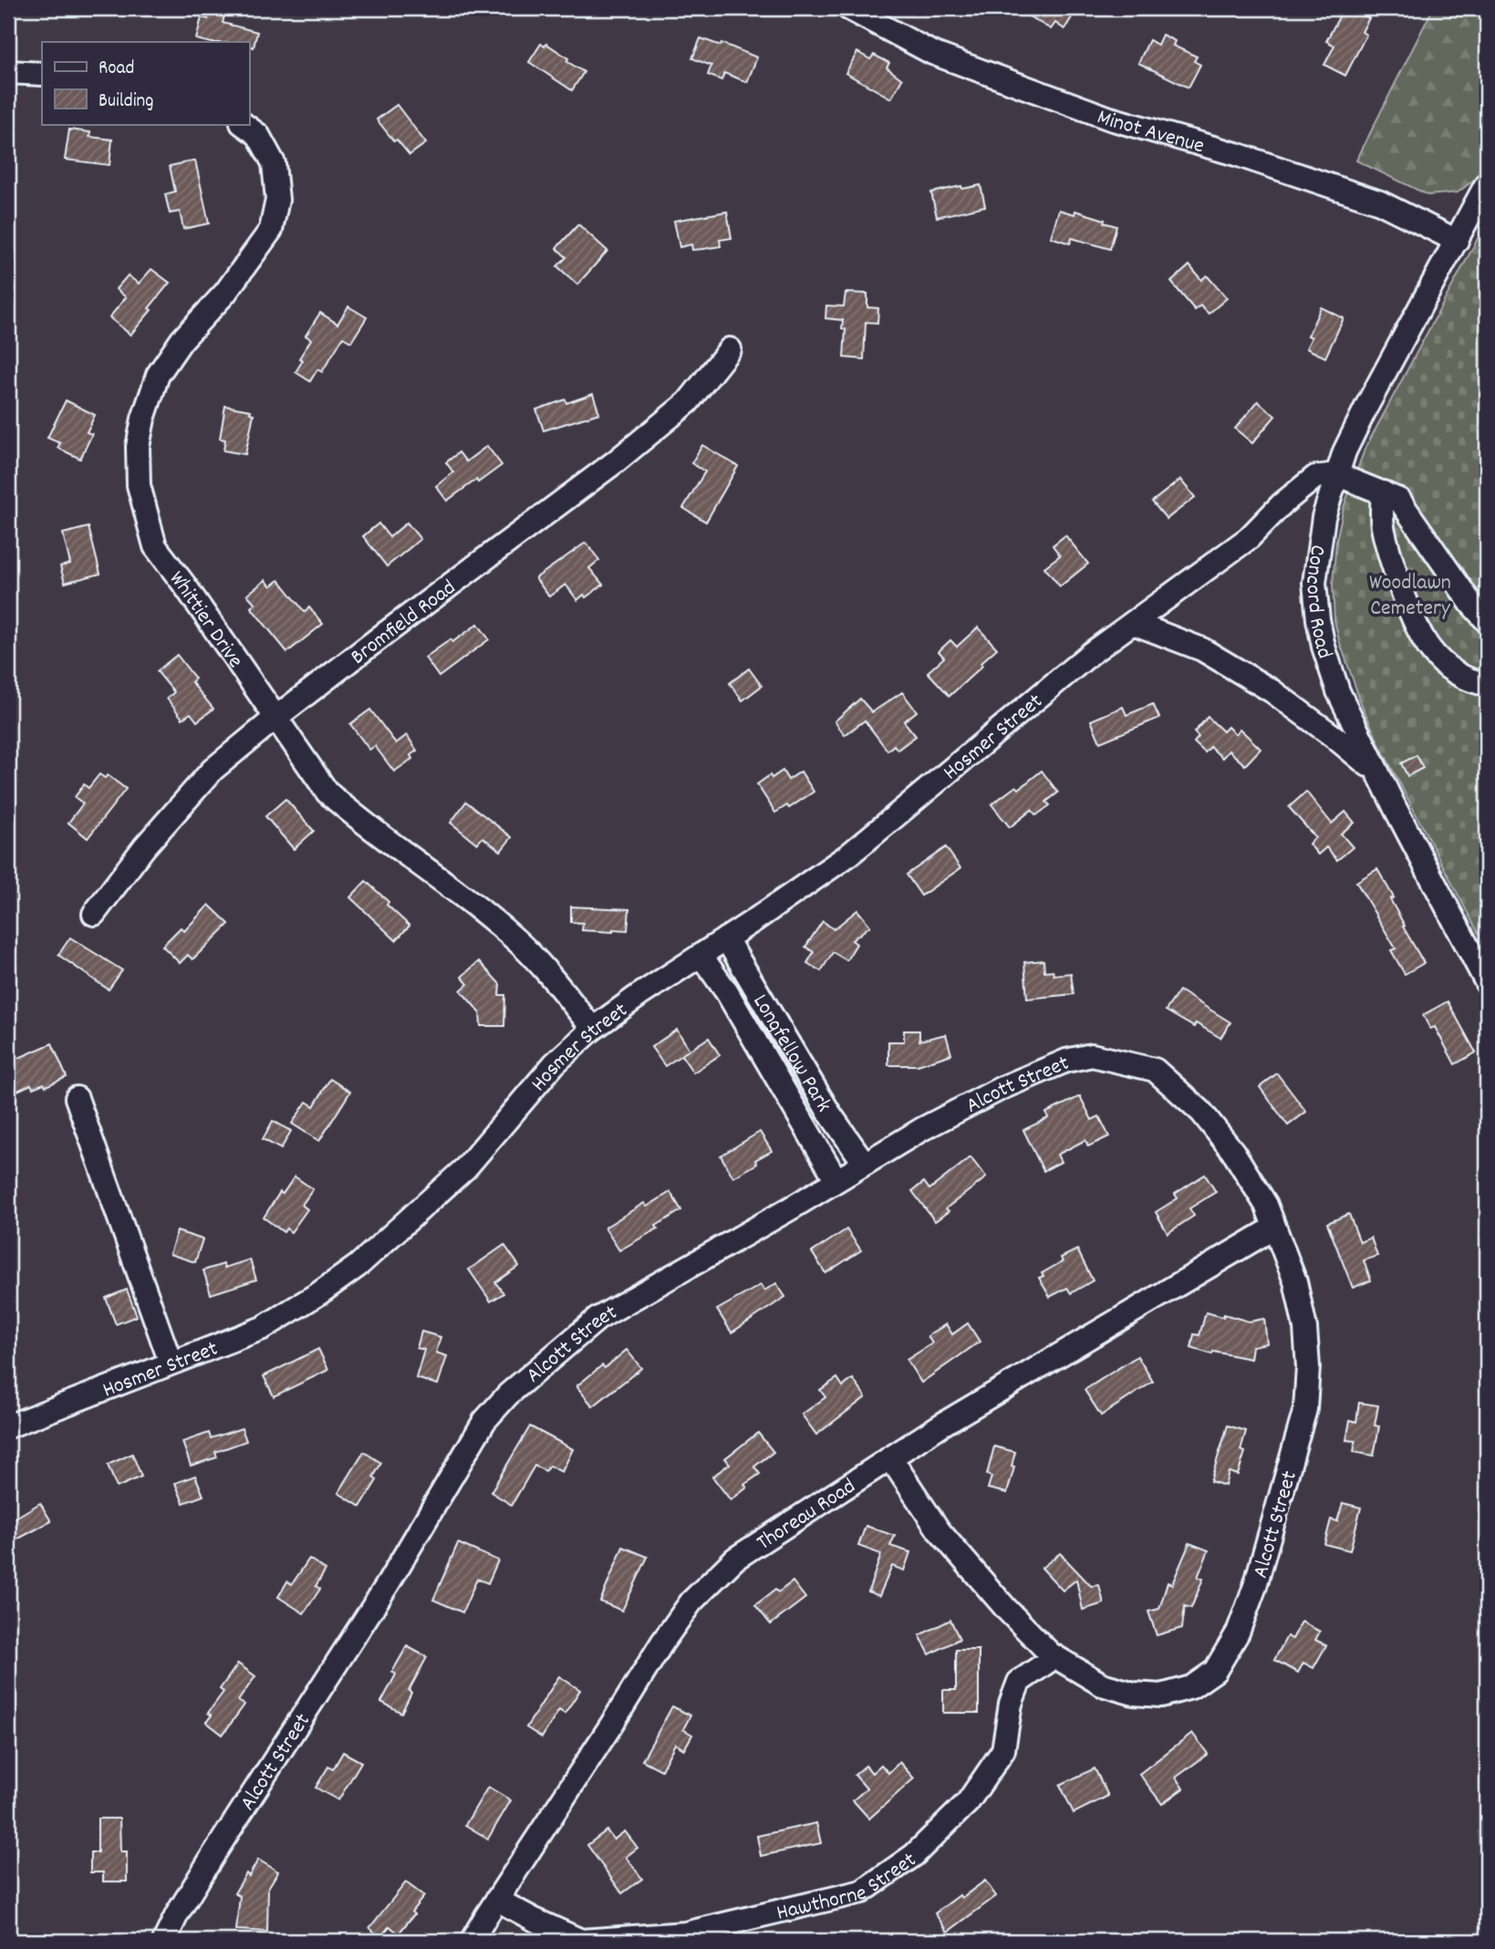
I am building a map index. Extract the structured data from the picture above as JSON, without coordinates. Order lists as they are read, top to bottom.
{
  "streets": {
    "street": [
      "Minot Avenue",
      "Concord Road",
      "Whittier Drive",
      "Bromfield Road",
      "Hosmer Street",
      "Longfellow Park",
      "Alcott Street",
      "Thoreau Road",
      "Hawthorne Street"
    ]
  },
  "crossings": [
    ["Minot Avenue", "Concord Road"],
    ["Concord Road", "Hosmer Street"],
    ["Whittier Drive", "Bromfield Road"],
    ["Whittier Drive", "Hosmer Street"],
    ["Hosmer Street", "Longfellow Park"],
    ["Longfellow Park", "Alcott Street"],
    ["Alcott Street", "Thoreau Road"],
    ["Alcott Street", "Hawthorne Street"],
    ["Thoreau Road", "Hawthorne Street"]
  ],
  "parks": ["Woodlawn Cemetery"],
  "legend": ["Road", "Building"]
}
